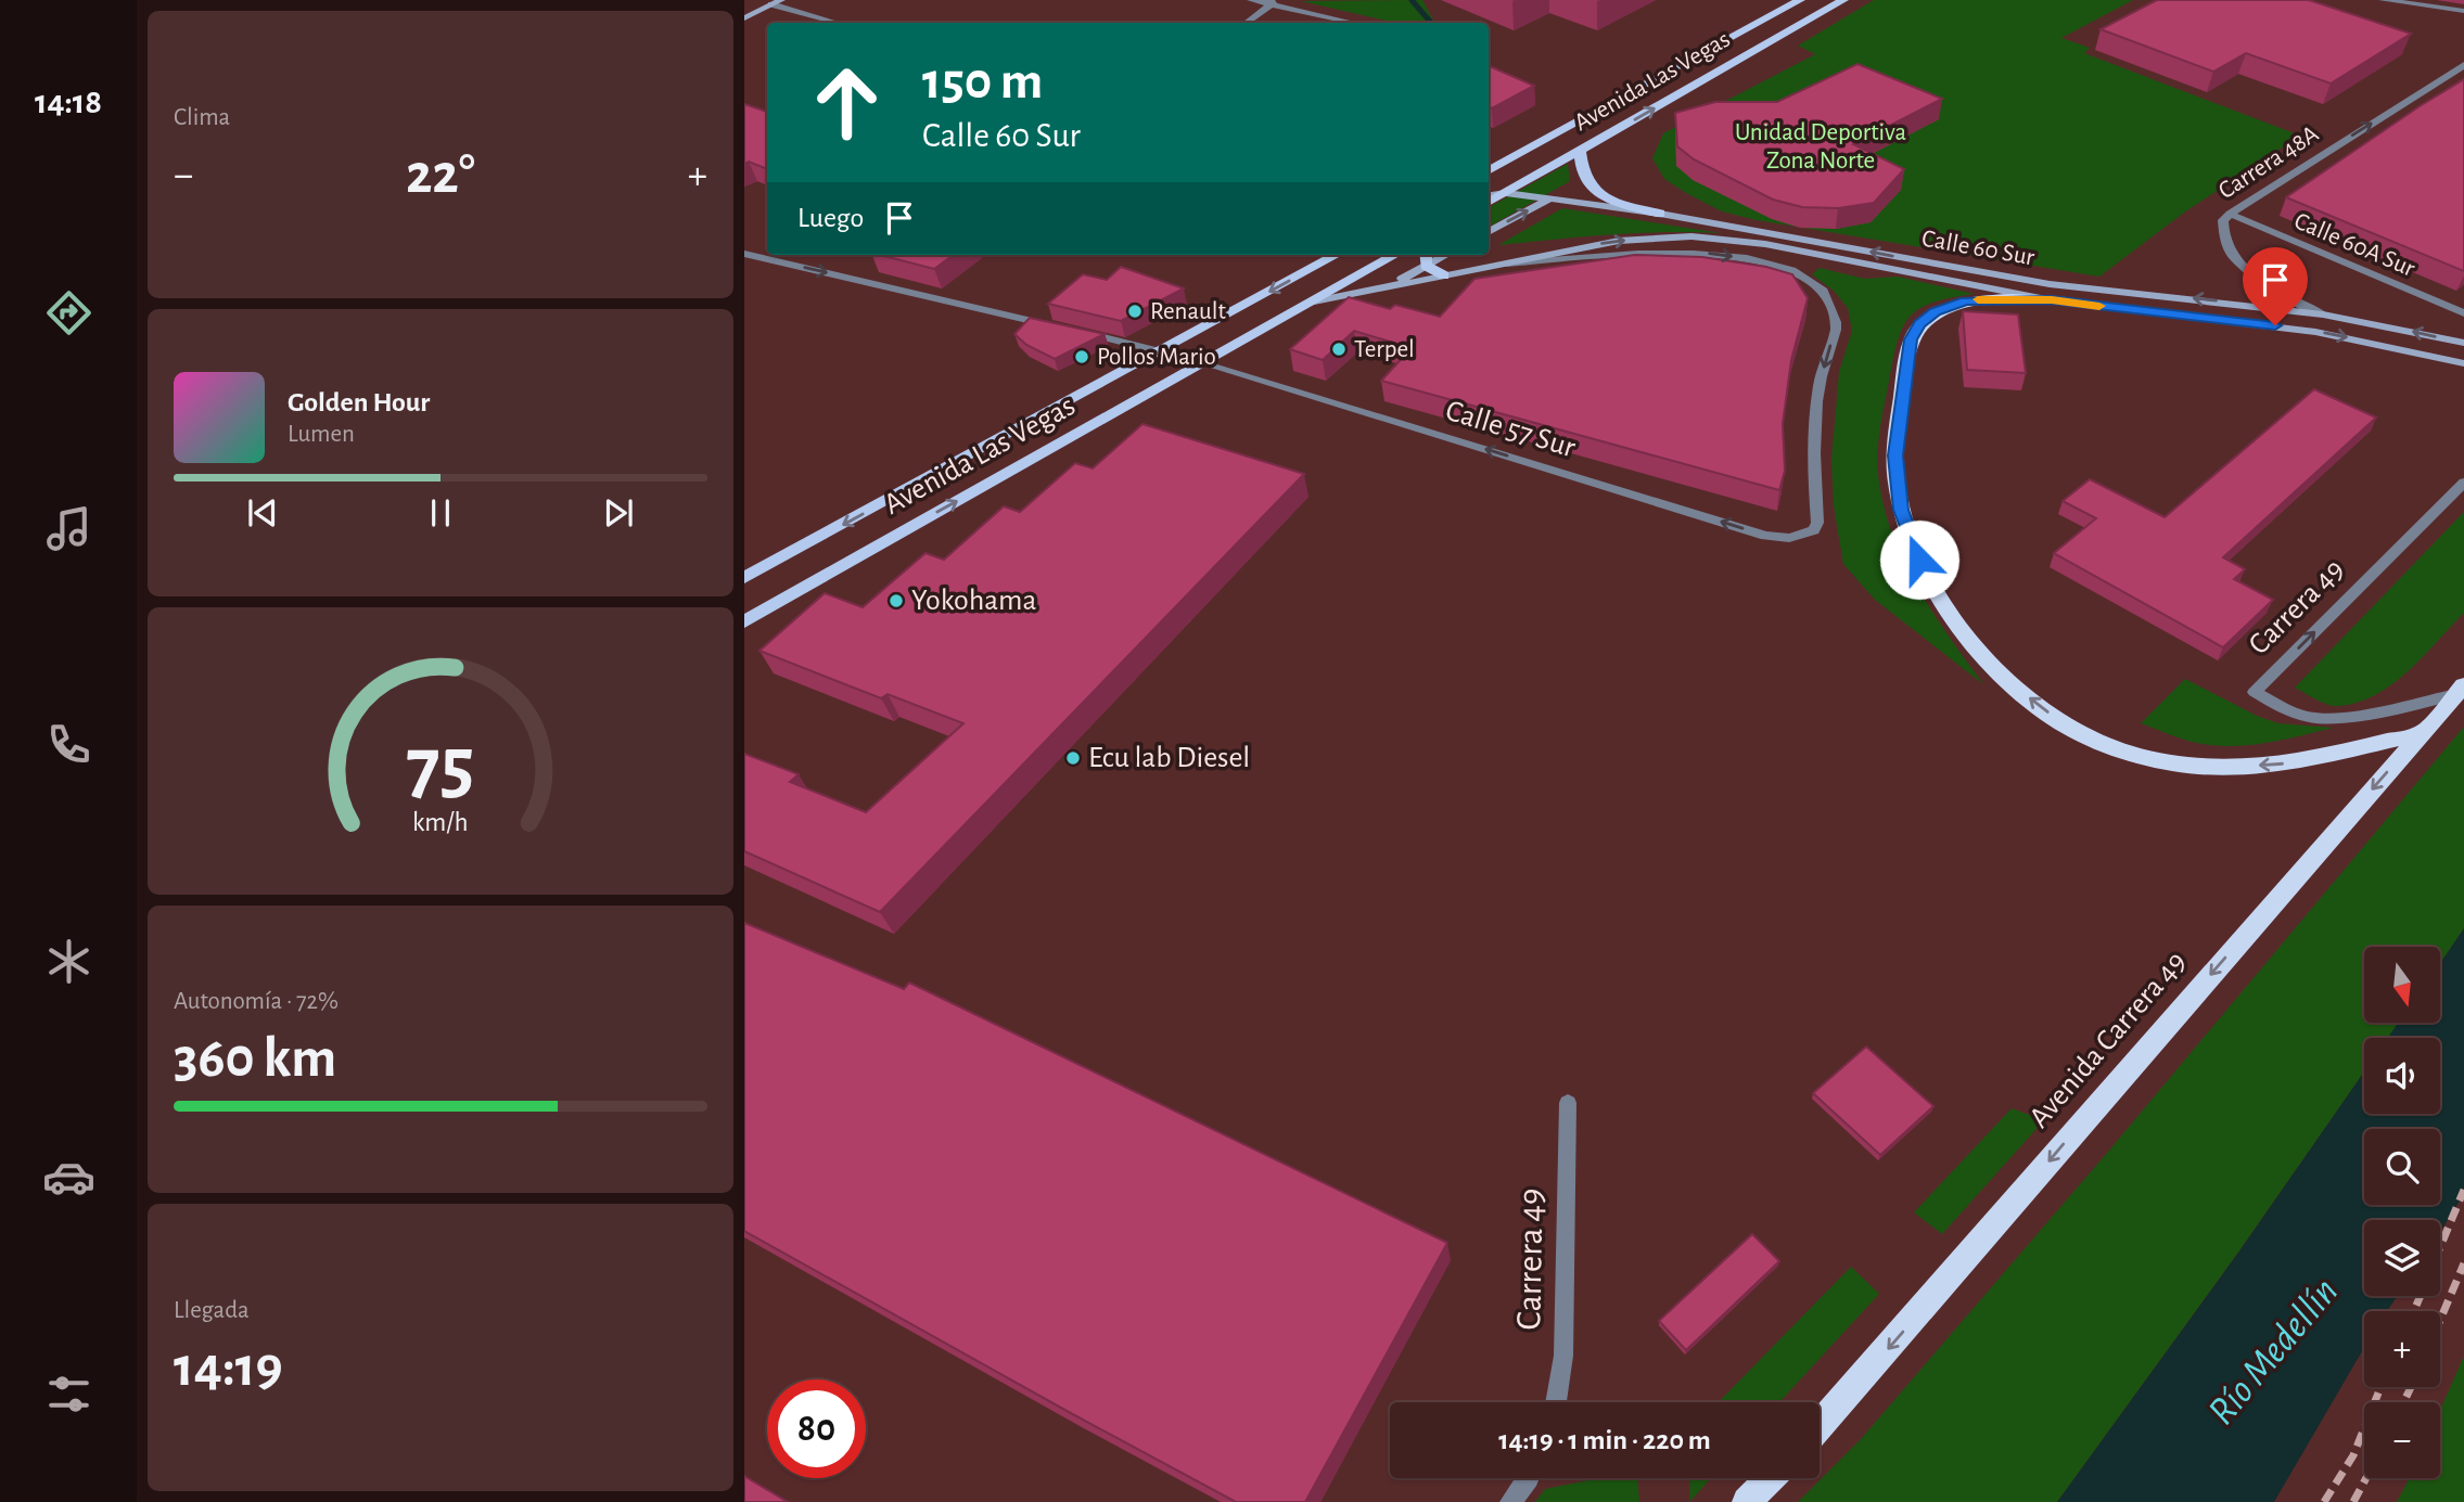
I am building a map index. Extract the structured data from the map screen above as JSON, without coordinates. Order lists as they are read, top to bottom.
{
  "streets": {
    "highway": ["Avenida Carrera 49"],
    "main road": ["Avenida Las Vegas", "Calle 60 Sur"],
    "street": [
      "Carrera 48A",
      "Calle 60A Sur",
      "Calle 57 Sur",
      "Carrera 49"
    ]
  },
  "crossings": [
    ["Avenida Las Vegas", "Calle 60 Sur"],
    ["Avenida Las Vegas", "Calle 57 Sur"],
    ["Carrera 48A", "Calle 60A Sur"],
    ["Carrera 48A", "Calle 60 Sur"],
    ["Calle 60 Sur", "Calle 57 Sur"],
    ["Carrera 49", "Avenida Carrera 49"]
  ],
  "one_way": ["Carrera 48A", "Calle 57 Sur", "Avenida Carrera 49"],
  "water": ["Río Medellín"],
  "parks": ["Unidad Deportiva Zona Norte"],
  "places": [
    "Renault",
    "Terpel",
    "Pollos Mario",
    "Yokohama",
    "Ecu lab Diesel"
  ],
  "north": "bottom",
  "page": {
    "tabs": "14:18",
    "tile": [
      "Clima",
      ["Autonomía · 72%", "360 km"],
      ["Llegada", "14:19"]
    ],
    "turn": ["150 m", "Calle 60 Sur"],
    "heat": ["−", "22°", "+"],
    "then": "Luego",
    "song": ["Golden Hour", "Lumen"],
    "map_buttons": ["+", "−"],
    "limit": "80",
    "trip": "14:19 · 1 min · 220 m",
    "gauge": ["75", "km/h"]
  }
}
